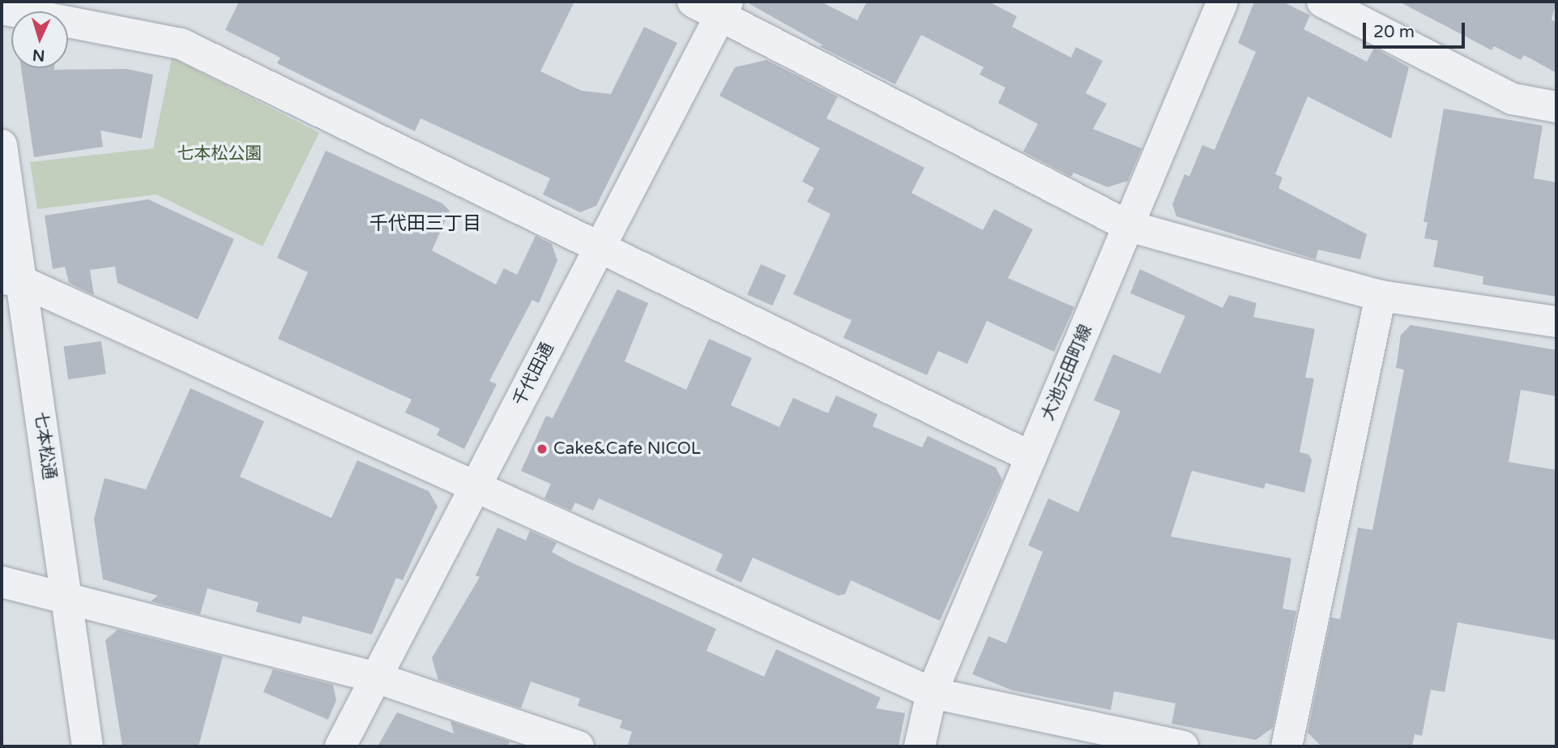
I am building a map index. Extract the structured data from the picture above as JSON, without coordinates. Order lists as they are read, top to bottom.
{
  "streets": {
    "street": ["大池元田町線", "千代田通", "七本松通"]
  },
  "districts": ["千代田三丁目"],
  "parks": ["七本松公園"],
  "places": ["Cake&Cafe NICOL"],
  "scale_bar": "20 m",
  "north": "bottom"
}
